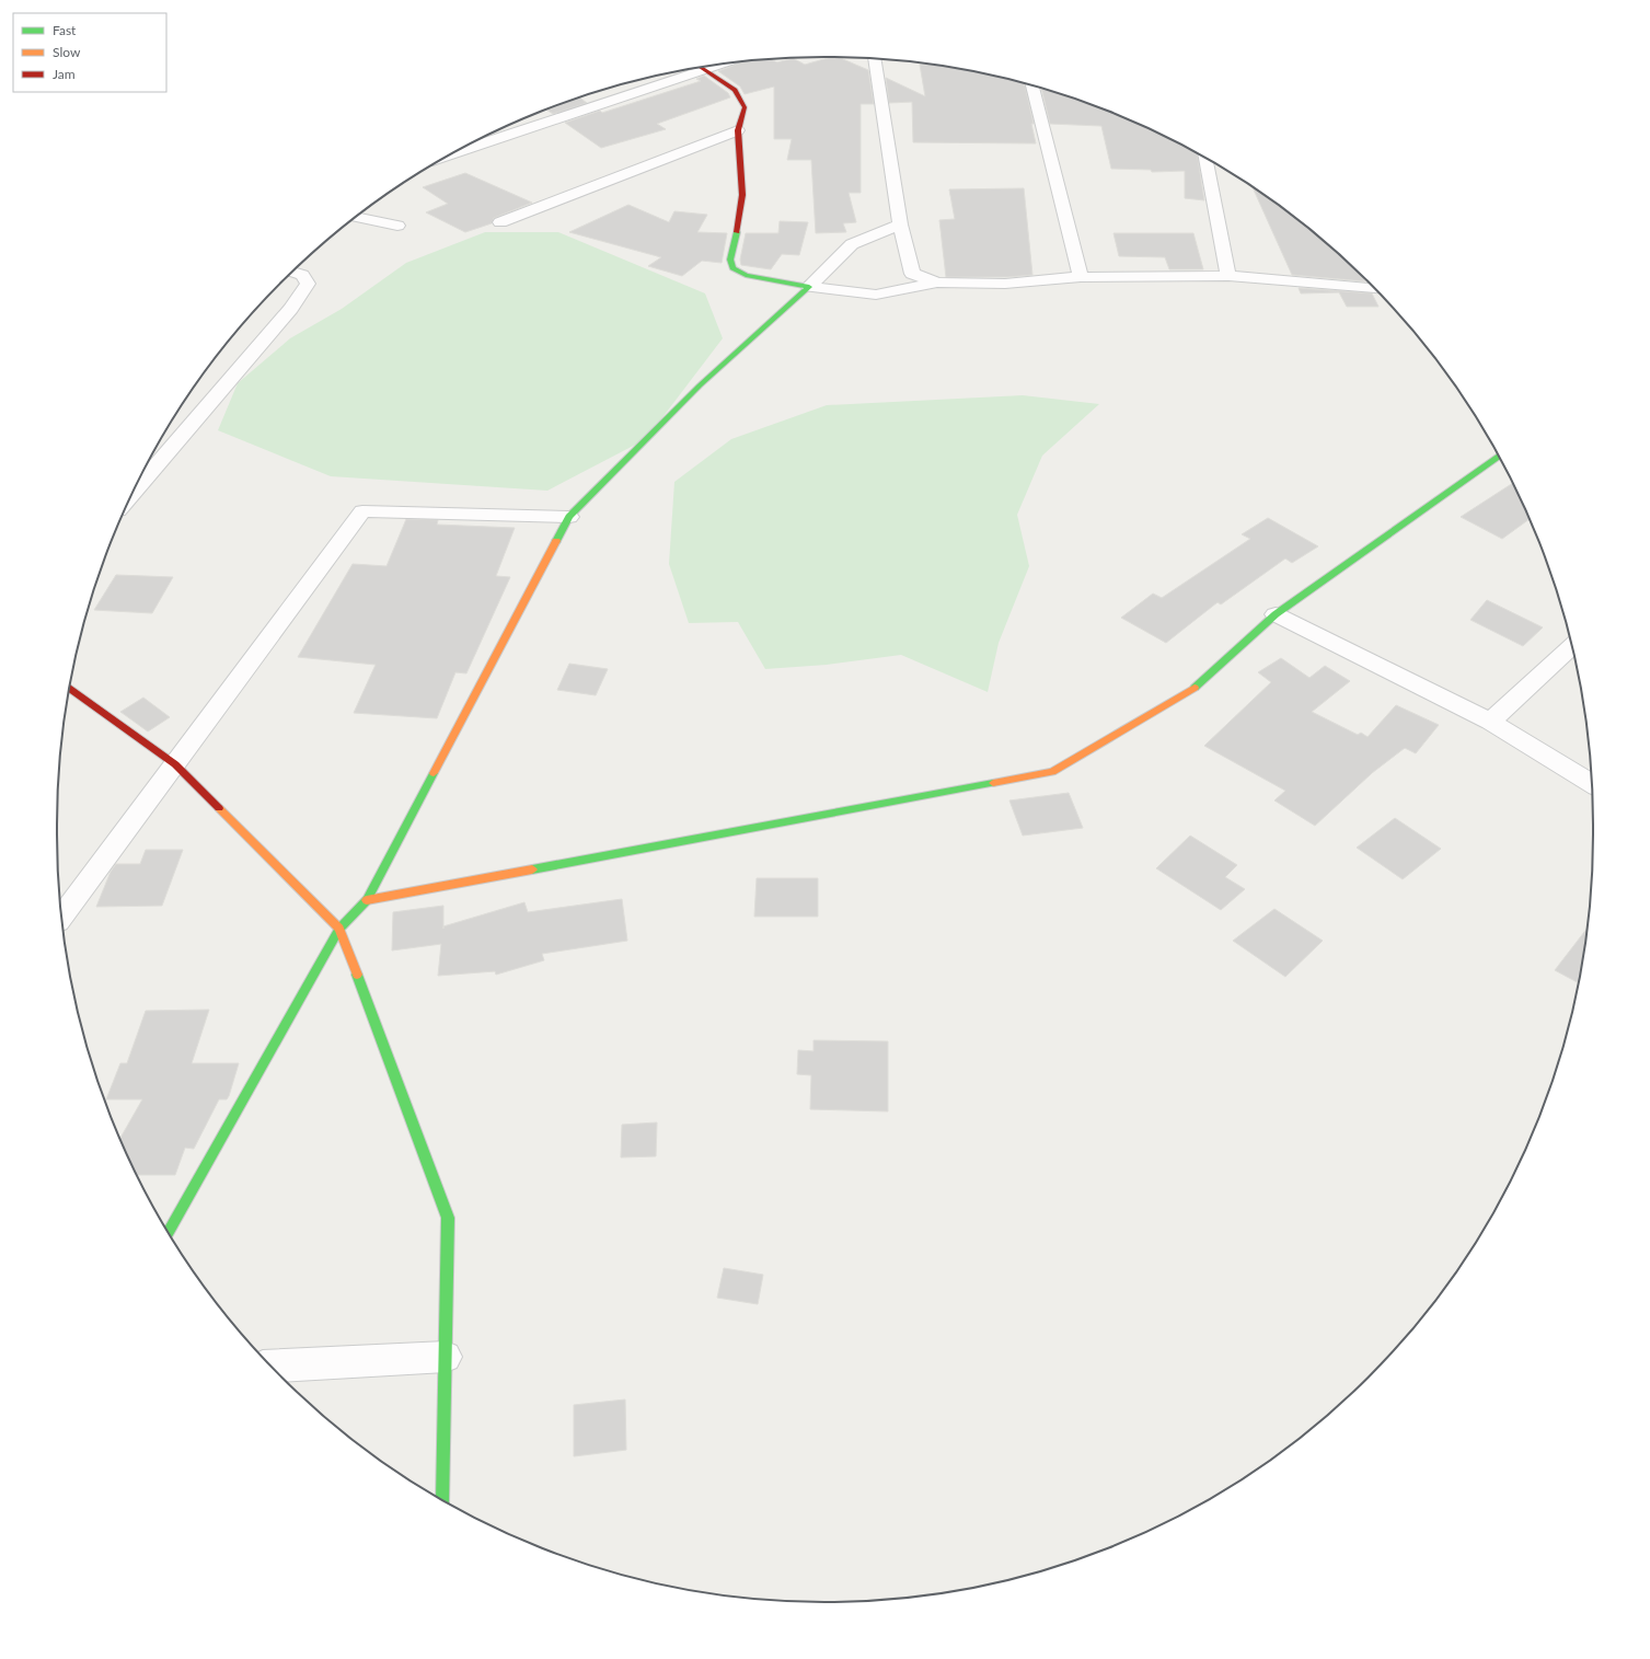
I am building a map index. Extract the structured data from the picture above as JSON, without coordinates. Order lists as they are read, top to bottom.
{
  "legend": ["Fast", "Slow", "Jam"]
}
